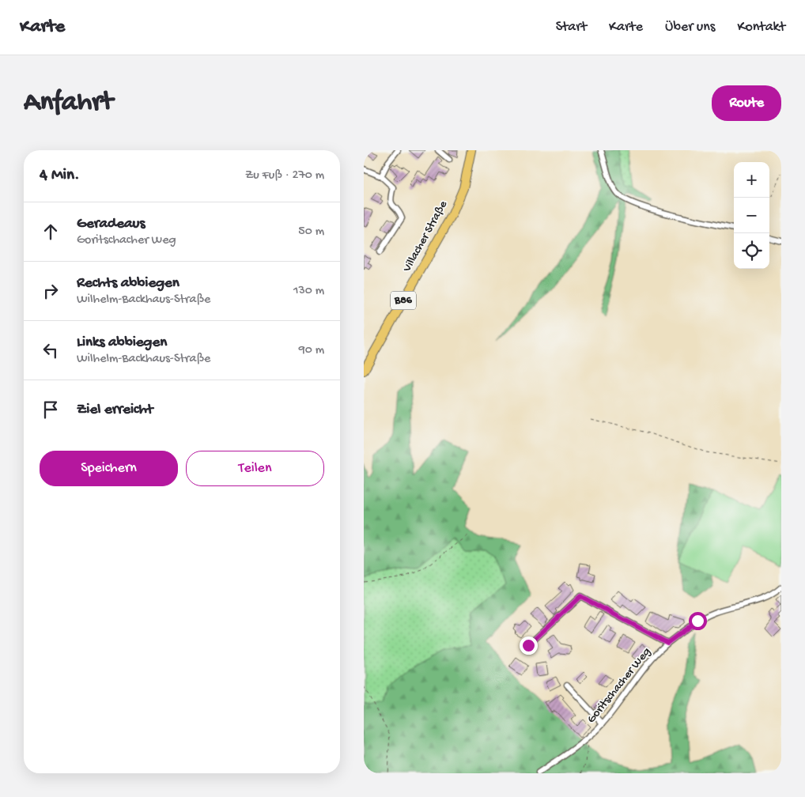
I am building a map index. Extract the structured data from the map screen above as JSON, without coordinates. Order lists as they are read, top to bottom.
{
  "streets": {
    "main road": ["Villacher Straße", "B86"],
    "street": ["Goritschacher Weg"]
  },
  "page": {
    "header": "Karte",
    "nav": [
      "Start",
      "Karte",
      "Über uns",
      "Kontakt"
    ],
    "buttons": [
      "Route",
      ["Speichern", "Teilen"]
    ],
    "title": "Anfahrt",
    "heading": ["4 Min.", "Zu Fuß · 270 m"],
    "map_buttons": ["+", "−"],
    "list": [
      ["Geradeaus", "Goritschacher Weg", "50 m"],
      ["Rechts abbiegen", "Wilhelm-Backhaus-Straße", "130 m"],
      ["Links abbiegen", "Wilhelm-Backhaus-Straße", "90 m"],
      "Ziel erreicht"
    ]
  }
}
